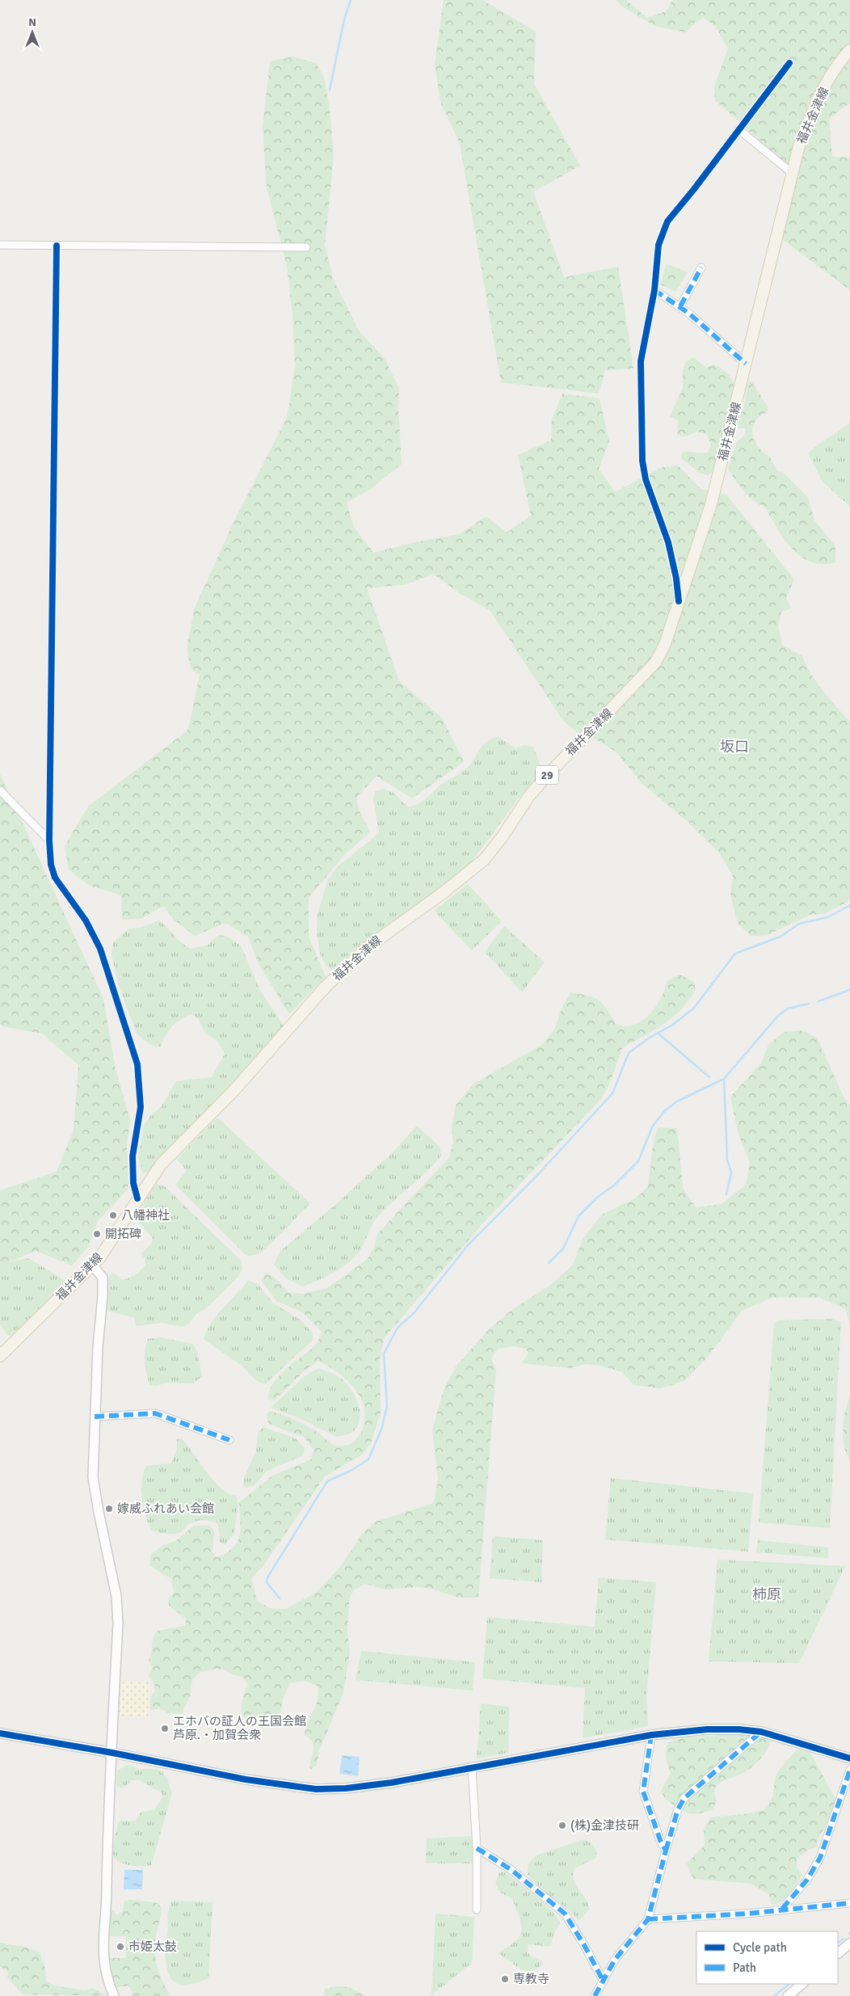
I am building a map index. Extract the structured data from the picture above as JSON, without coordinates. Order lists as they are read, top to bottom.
{
  "streets": {
    "main road": ["福井金津線", "29"]
  },
  "districts": ["坂口", "柿原"],
  "places": [
    "八幡神社",
    "開拓碑",
    "嫁威ふれあい会館",
    "エホバの証人の王国会館 芦原.・加賀会衆",
    "(株)金津技研",
    "市姫太鼓",
    "専教寺"
  ],
  "legend": ["Cycle path", "Path"],
  "north": "top"
}
